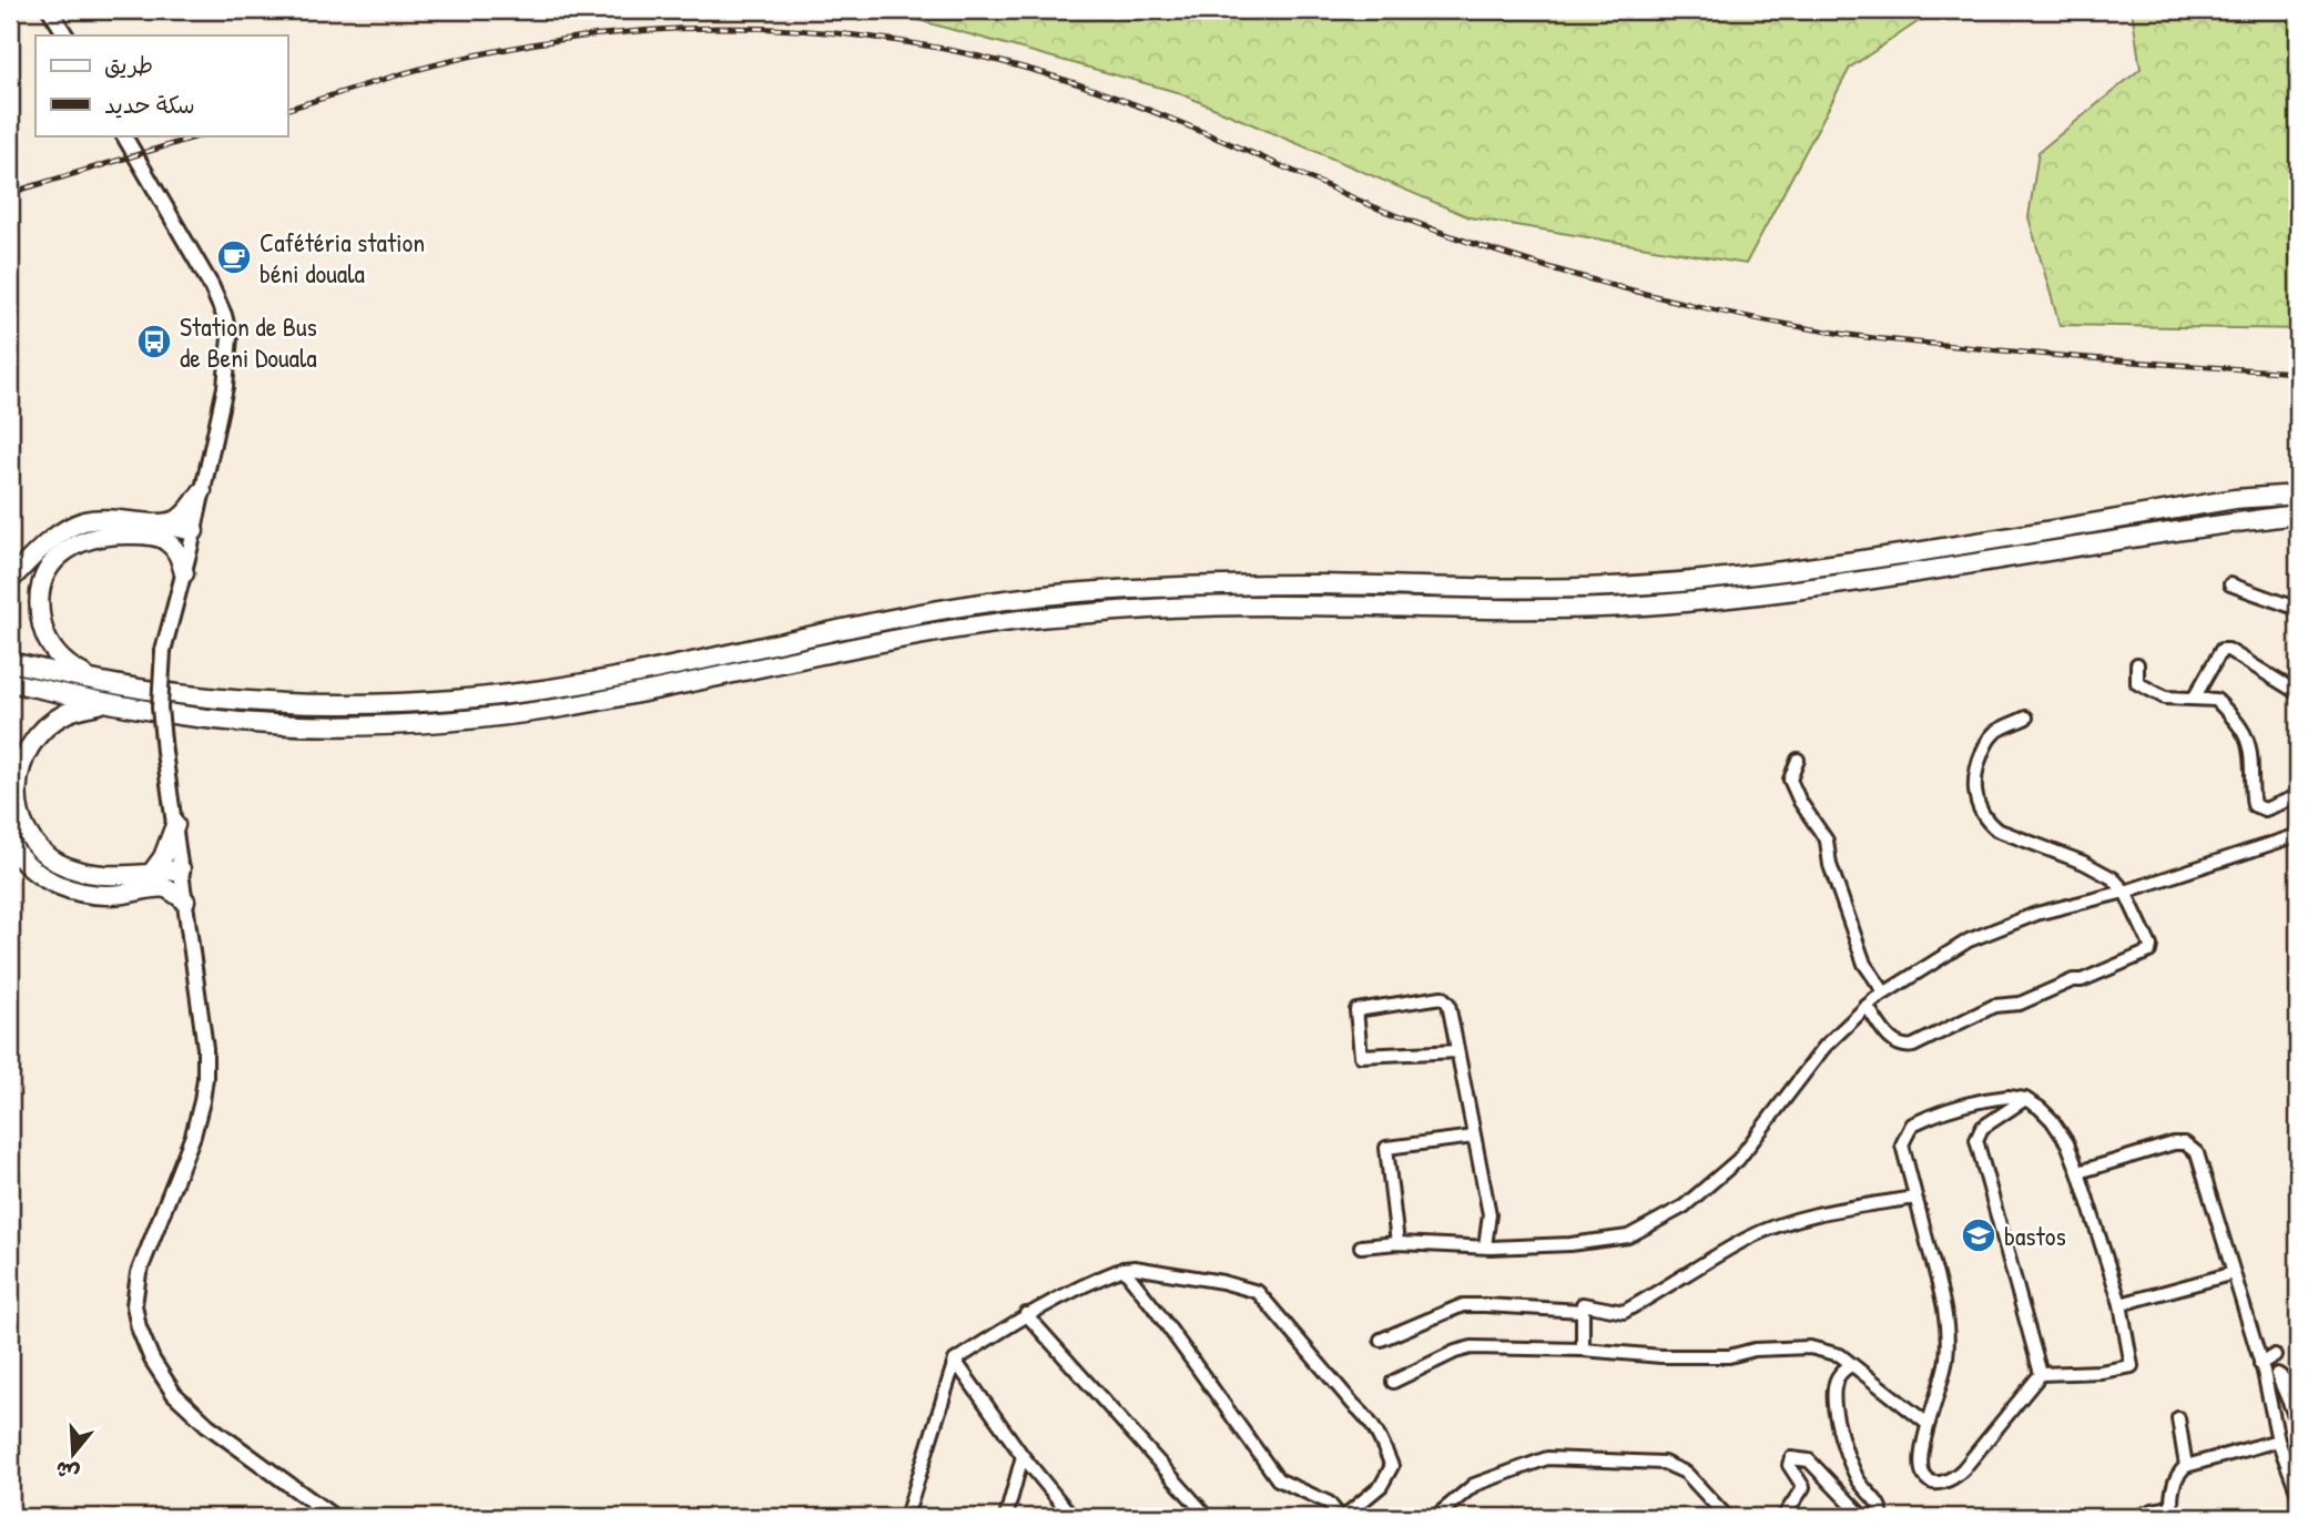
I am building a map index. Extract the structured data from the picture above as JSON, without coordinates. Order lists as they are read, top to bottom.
{
  "places": {
    "cafe": ["Cafétéria station béni douala"],
    "bus stop": ["Station de Bus de Beni Douala"],
    "school or university": ["bastos"]
  },
  "legend": ["طريق", "سكة حديد"],
  "north": "bottom"
}
